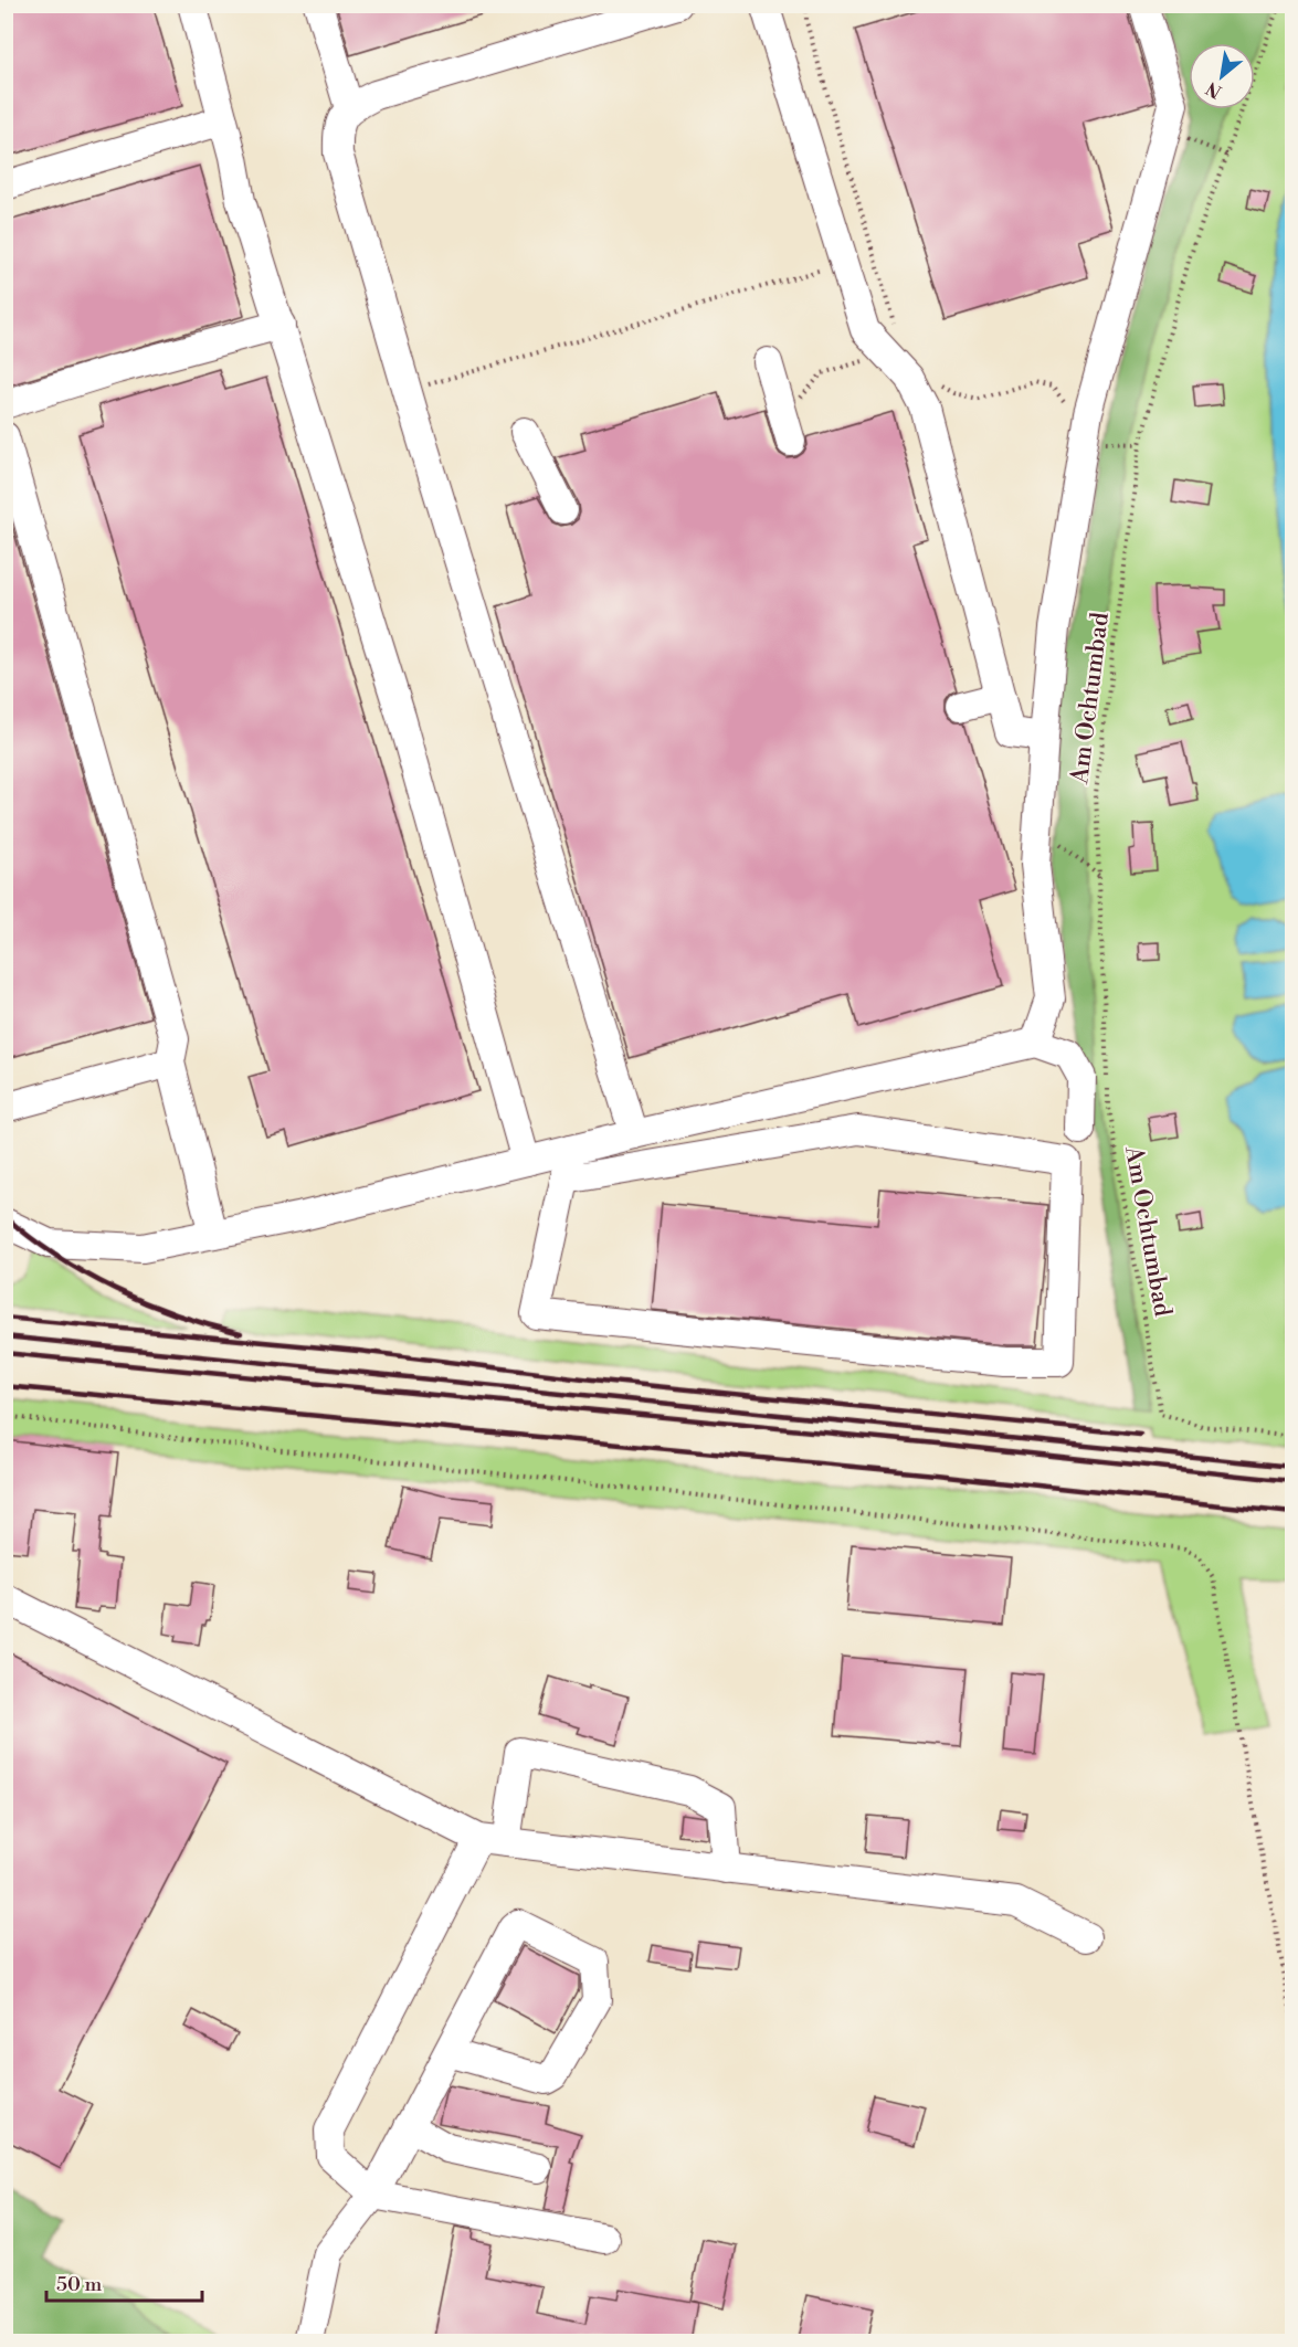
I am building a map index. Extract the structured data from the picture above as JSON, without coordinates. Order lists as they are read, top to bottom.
{
  "streets": {
    "path": ["Am Ochtumbad"]
  },
  "scale_bar": "50 m",
  "north": "bottom left"
}
